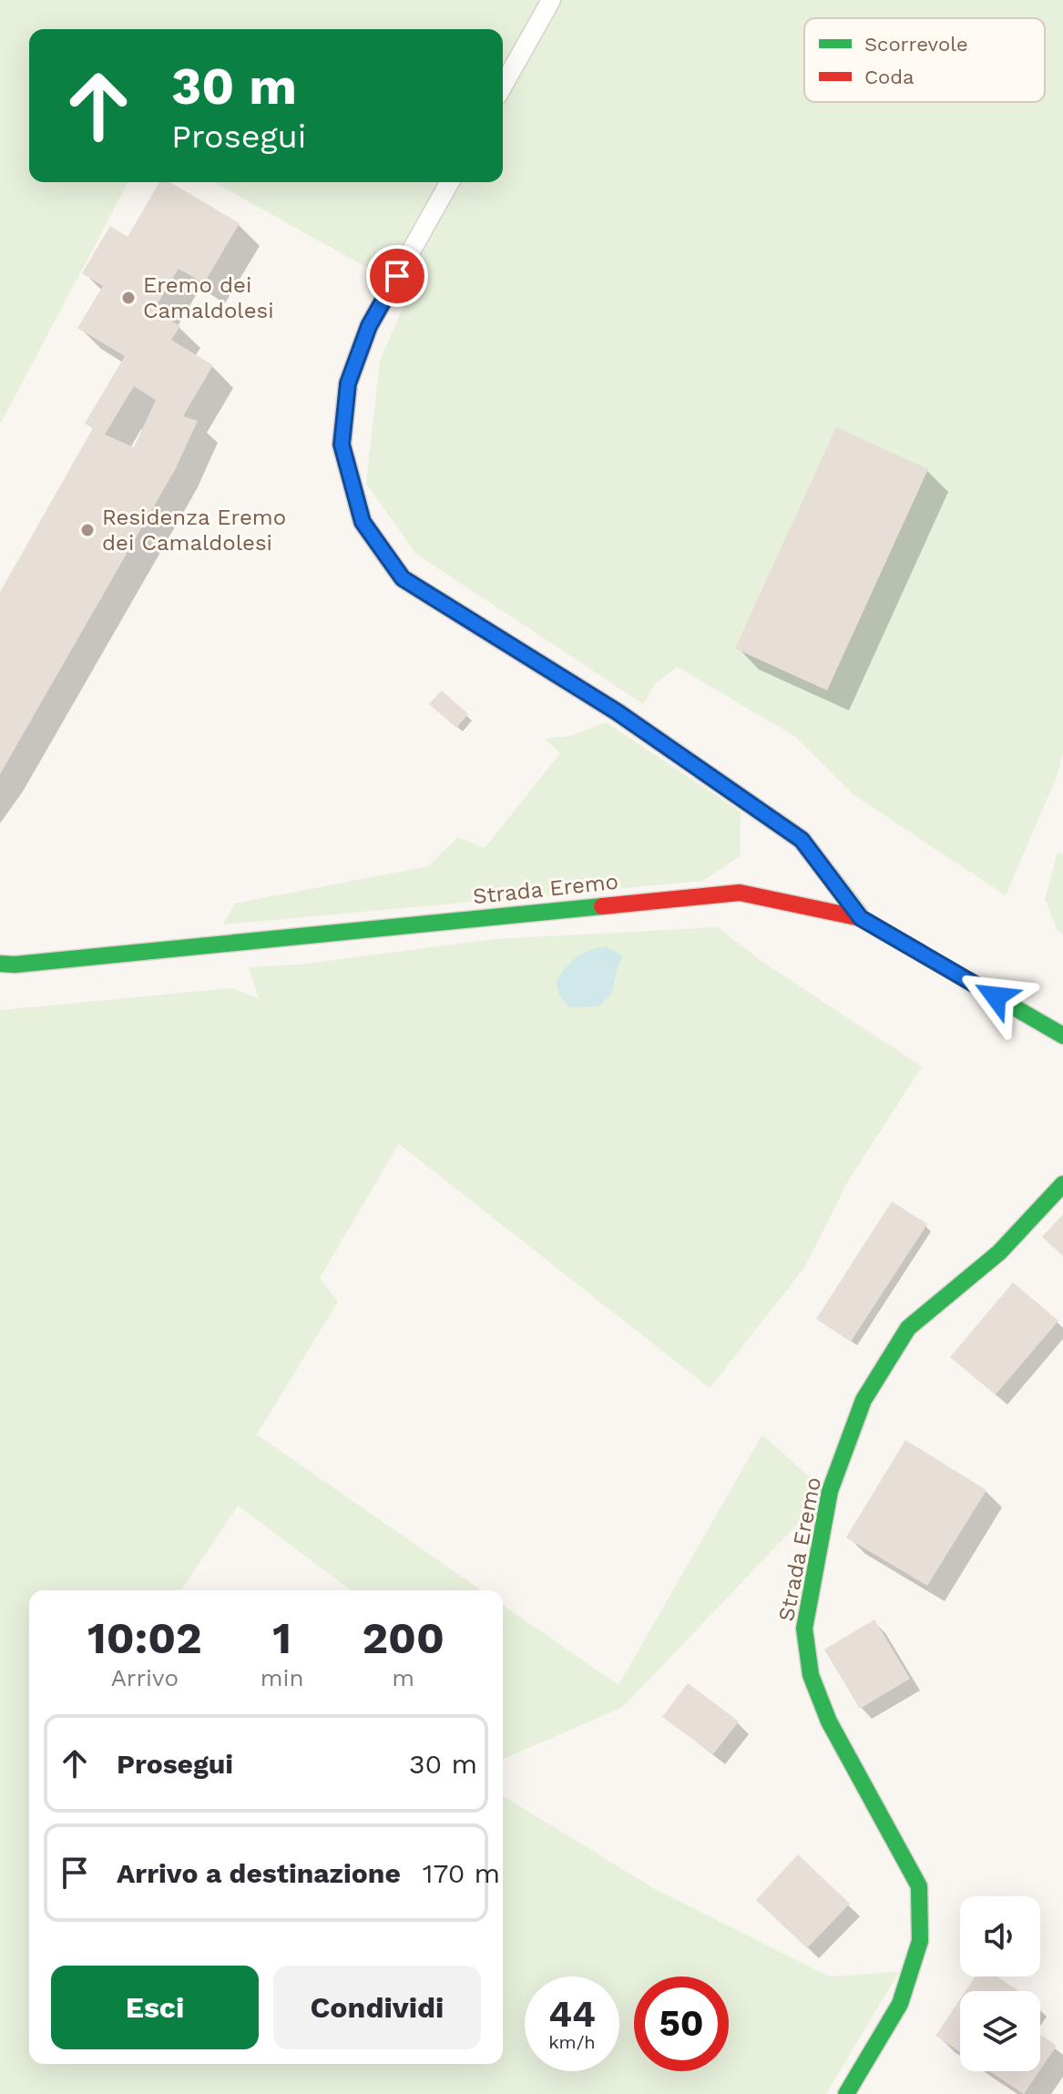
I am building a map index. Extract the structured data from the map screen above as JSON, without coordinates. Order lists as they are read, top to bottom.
{
  "streets": {
    "main road": ["Strada Eremo"]
  },
  "places": ["Eremo dei Camaldolesi", "Residenza Eremo dei Camaldolesi"],
  "legend": ["Scorrevole", "Coda"],
  "page": {
    "turn": ["30 m", "Prosegui"],
    "eta": [
      "10:02",
      "Arrivo",
      "1",
      "min",
      "200",
      "m"
    ],
    "list": [
      {
        "name": "Prosegui",
        "value": "30 m"
      },
      {
        "name": "Arrivo a destinazione",
        "value": "170 m"
      }
    ],
    "buttons": ["Esci", "Condividi"],
    "speed": "44 km/h",
    "limit": "50"
  }
}
